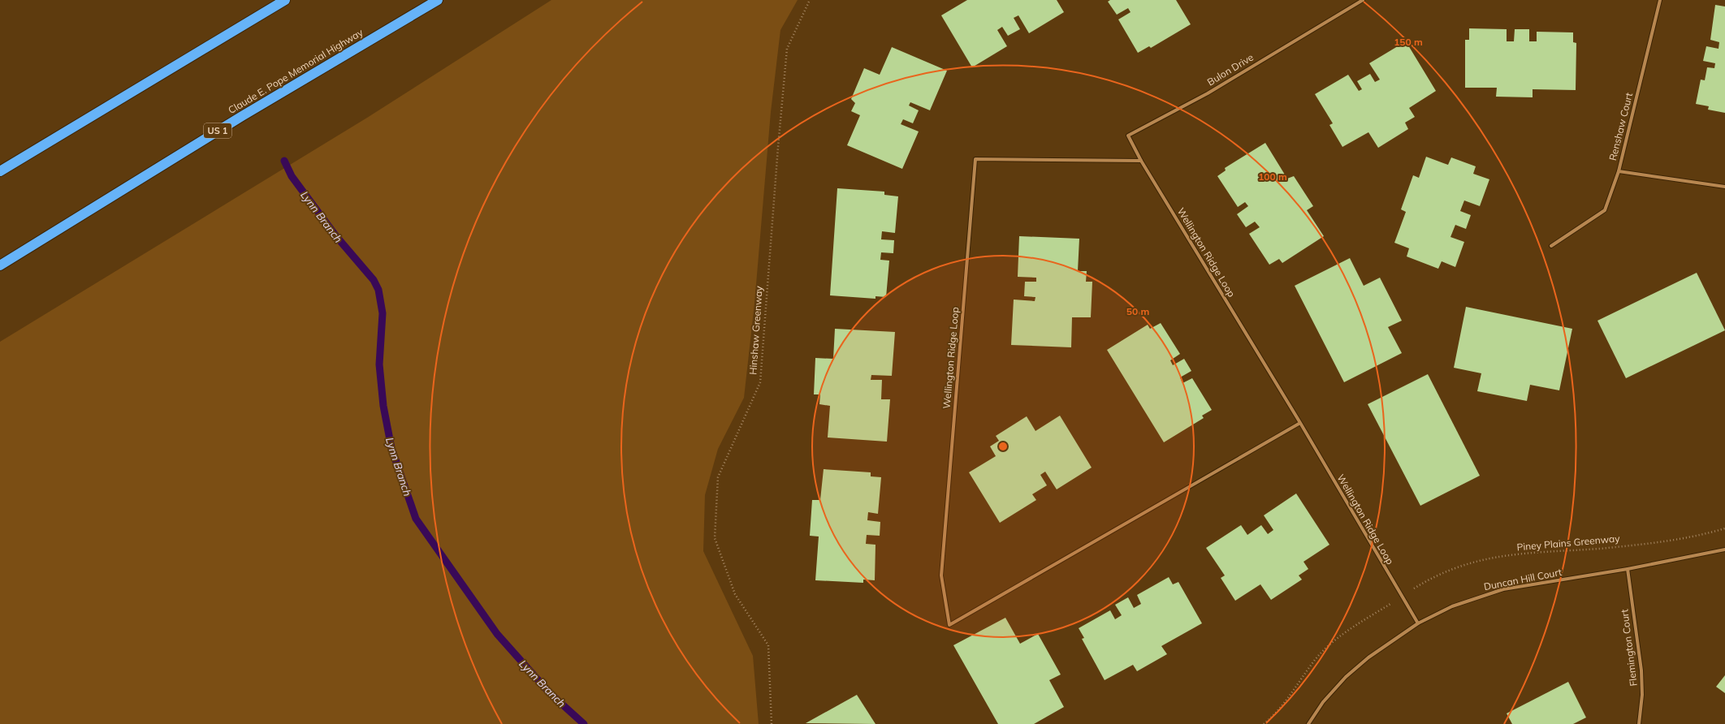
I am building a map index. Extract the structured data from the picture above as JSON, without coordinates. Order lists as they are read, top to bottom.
{
  "streets": {
    "highway": ["Claude E. Pope Memorial Highway", "US 1"],
    "street": [
      "Bulon Drive",
      "Renshaw Court",
      "Wellington Ridge Loop",
      "Duncan Hill Court",
      "Flemington Court"
    ],
    "path": ["Hinshaw Greenway", "Piney Plains Greenway"]
  },
  "crossings": [
    ["Bulon Drive", "Wellington Ridge Loop"],
    ["Wellington Ridge Loop", "Duncan Hill Court"],
    ["Duncan Hill Court", "Flemington Court"]
  ],
  "water": ["Lynn Branch"],
  "rings": ["150 m", "100 m", "50 m"]
}
